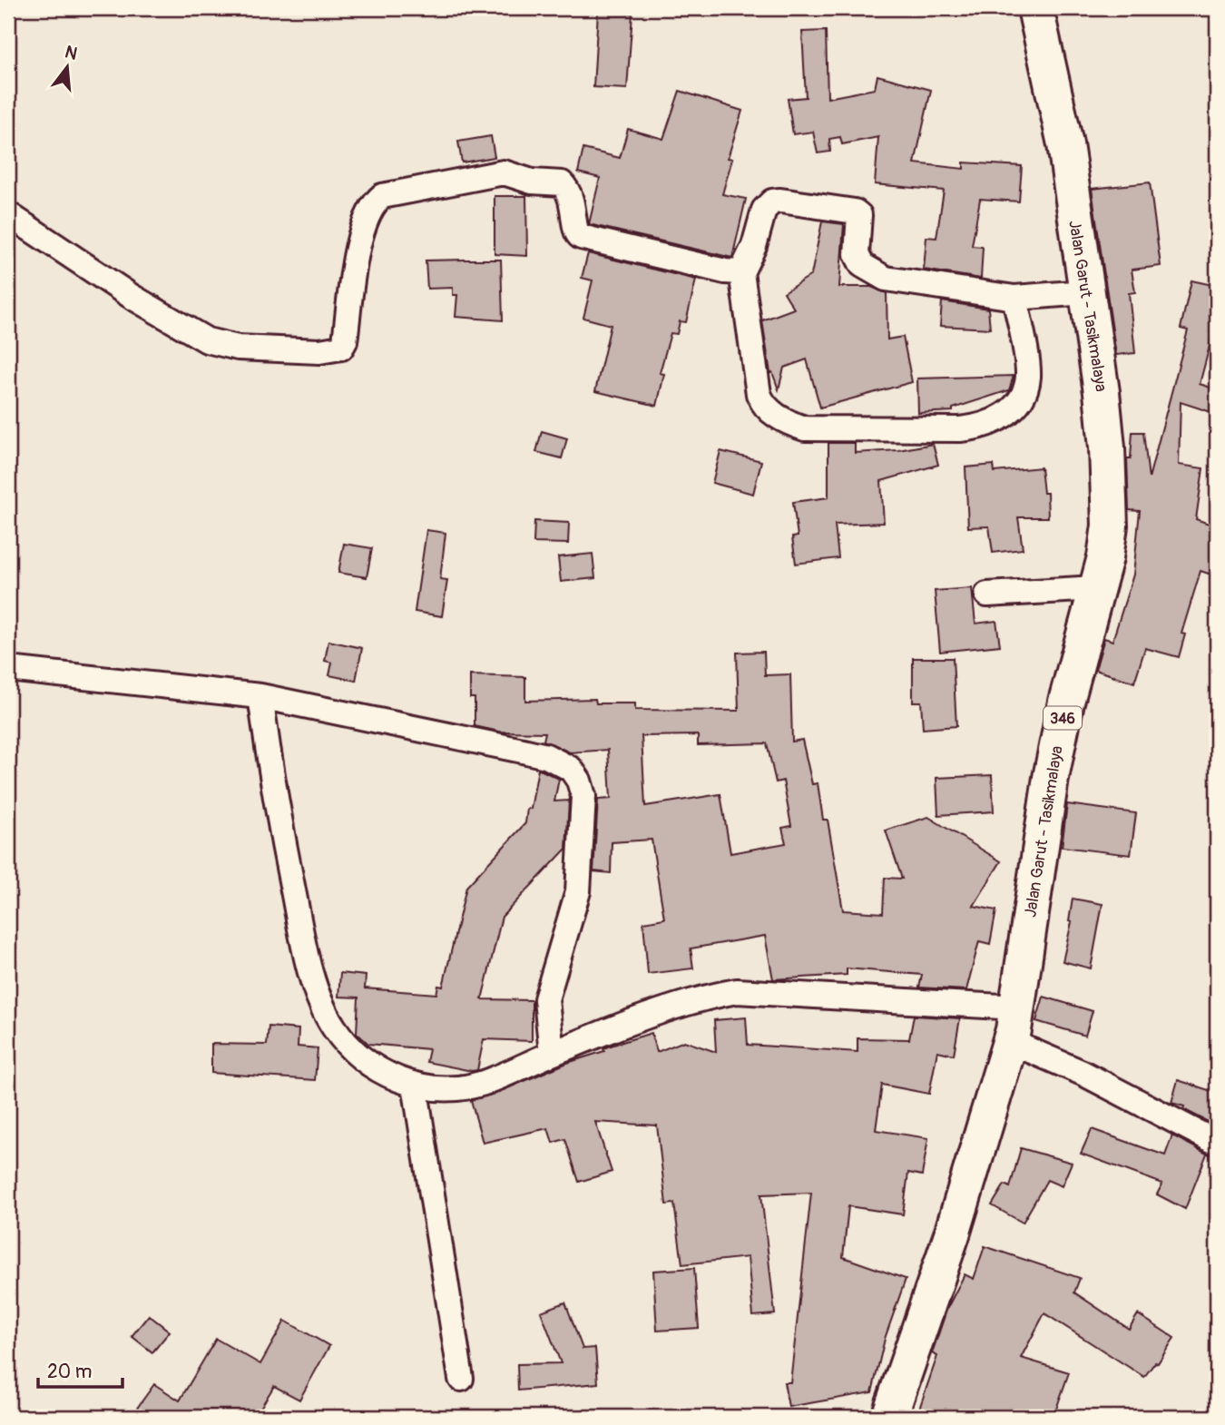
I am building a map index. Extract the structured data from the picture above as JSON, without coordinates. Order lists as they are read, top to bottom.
{
  "streets": {
    "main road": ["Jalan Garut - Tasikmalaya", "346"]
  },
  "scale_bar": "20 m",
  "north": "top"
}
